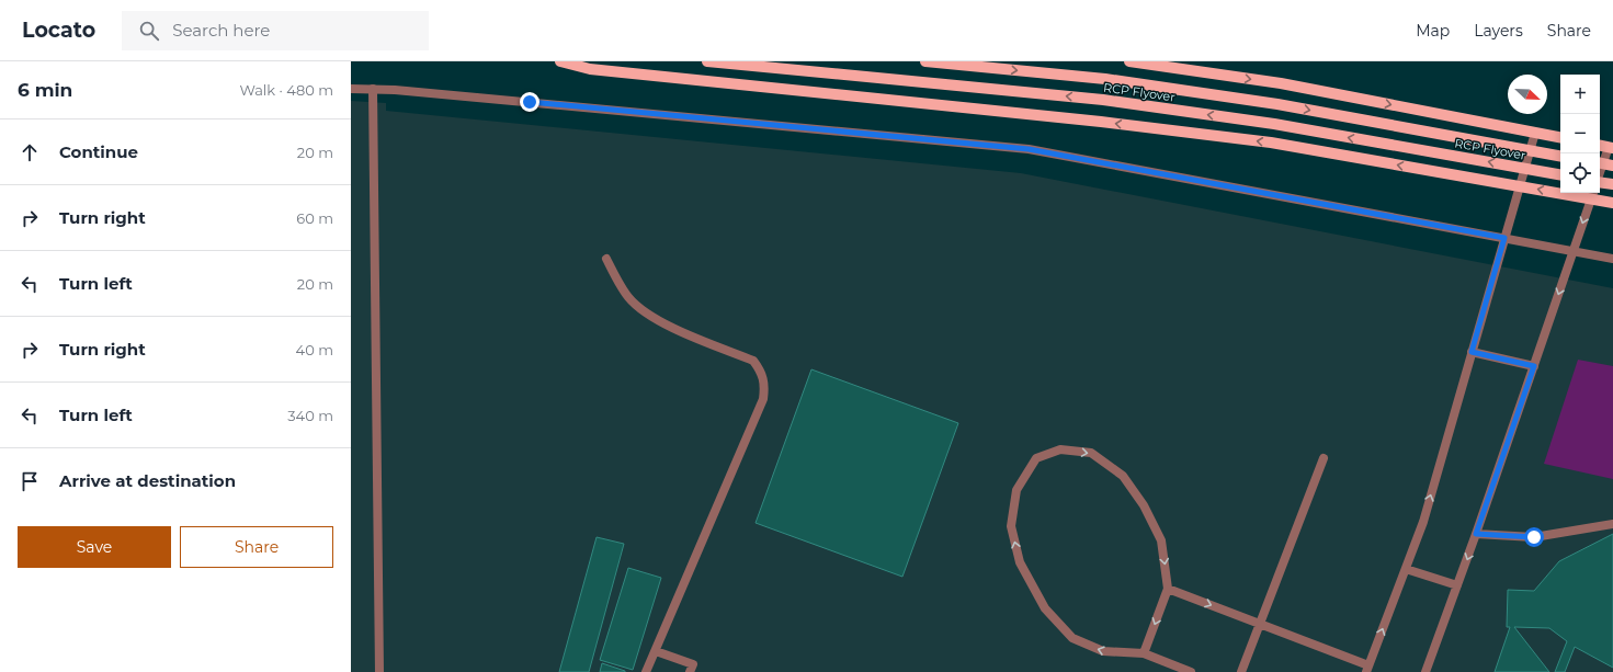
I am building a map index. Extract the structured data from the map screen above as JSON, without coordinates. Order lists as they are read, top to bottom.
{
  "streets": {
    "main road": ["RCP Flyover"]
  },
  "north": "bottom right",
  "page": {
    "header": "Locato",
    "search": "Search here",
    "nav": ["Map", "Layers", "Share"],
    "heading": ["6 min", "Walk · 480 m"],
    "map_buttons": ["+", "−"],
    "list": [
      ["Continue", "20 m"],
      ["Turn right", "60 m"],
      ["Turn left", "20 m"],
      ["Turn right", "40 m"],
      ["Turn left", "340 m"],
      "Arrive at destination"
    ],
    "buttons": ["Save", "Share"]
  }
}
